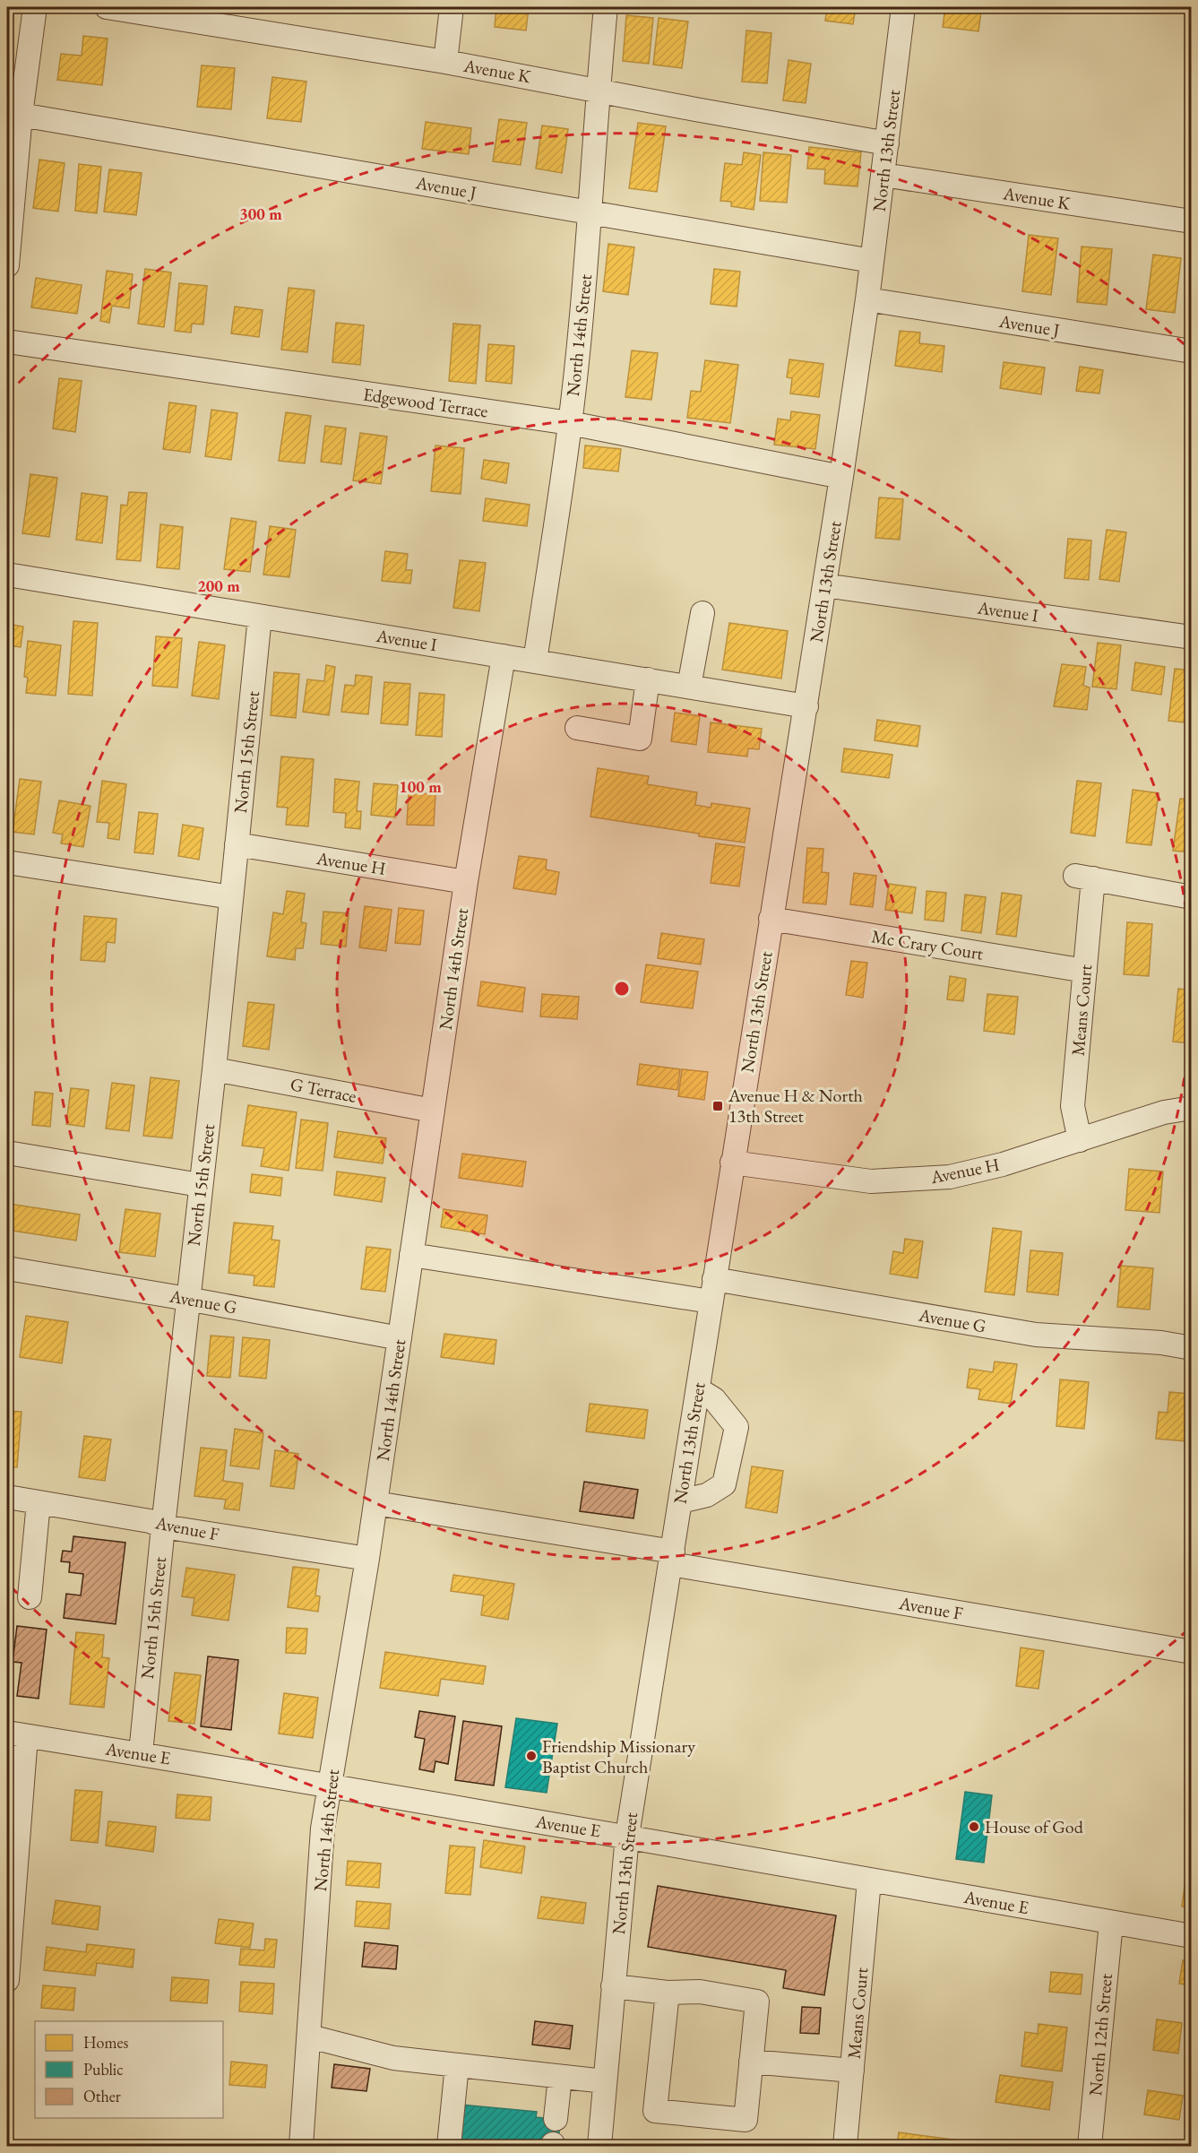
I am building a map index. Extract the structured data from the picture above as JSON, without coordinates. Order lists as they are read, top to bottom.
{
  "streets": {
    "street": [
      "Avenue K",
      "North 13th Street",
      "Avenue J",
      "North 14th Street",
      "Edgewood Terrace",
      "Avenue I",
      "North 15th Street",
      "Avenue H",
      "Mc Crary Court",
      "Means Court",
      "G Terrace",
      "Avenue G",
      "Avenue F",
      "Avenue E",
      "North 12th Street"
    ]
  },
  "crossings": [
    ["Avenue K", "North 13th Street"],
    ["Avenue K", "North 14th Street"],
    ["North 13th Street", "Avenue J"],
    ["North 13th Street", "Edgewood Terrace"],
    ["North 13th Street", "Avenue I"],
    ["North 13th Street", "Avenue H"],
    ["North 13th Street", "Mc Crary Court"],
    ["North 13th Street", "Avenue G"],
    ["North 13th Street", "Avenue F"],
    ["North 13th Street", "Avenue E"],
    ["Avenue J", "North 14th Street"],
    ["North 14th Street", "Edgewood Terrace"],
    ["North 14th Street", "Avenue I"],
    ["North 14th Street", "Avenue H"],
    ["North 14th Street", "G Terrace"],
    ["North 14th Street", "Avenue G"],
    ["North 14th Street", "Avenue F"],
    ["North 14th Street", "Avenue E"],
    ["Avenue I", "North 15th Street"],
    ["North 15th Street", "Avenue H"],
    ["North 15th Street", "G Terrace"],
    ["North 15th Street", "Avenue G"],
    ["North 15th Street", "Avenue F"],
    ["North 15th Street", "Avenue E"],
    ["Avenue H", "Means Court"],
    ["Mc Crary Court", "Means Court"],
    ["Means Court", "Avenue E"],
    ["Avenue E", "North 12th Street"]
  ],
  "places": {
    "transit": ["Avenue H & North 13th Street"],
    "other": ["Friendship Missionary Baptist Church", "House of God"]
  },
  "legend": ["Homes", "Public", "Other"],
  "rings": ["300 m", "200 m", "100 m"]
}
